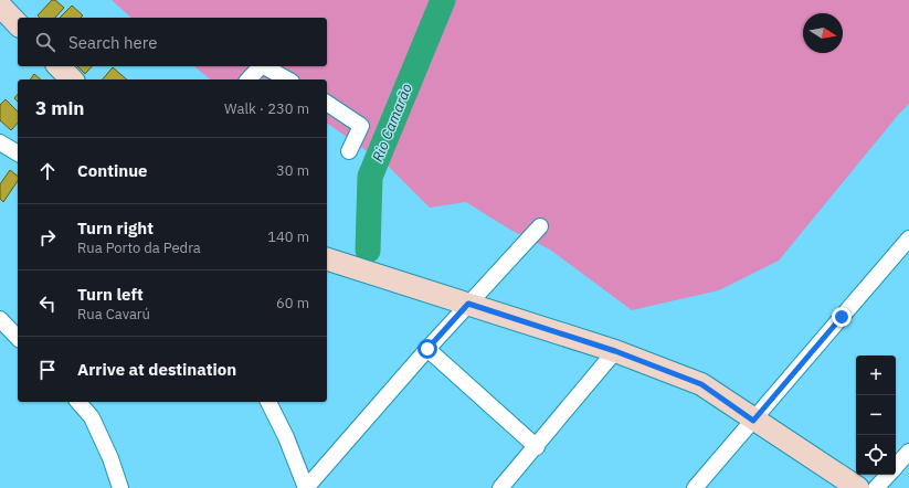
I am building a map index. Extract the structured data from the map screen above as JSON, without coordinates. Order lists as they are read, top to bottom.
{
  "water": ["Rio Camarão"],
  "north": "right",
  "page": {
    "search": "Search here",
    "heading": ["3 min", "Walk · 230 m"],
    "list": [
      ["Continue", "30 m"],
      ["Turn right", "Rua Porto da Pedra", "140 m"],
      ["Turn left", "Rua Cavarú", "60 m"],
      "Arrive at destination"
    ],
    "map_buttons": ["+", "−"]
  }
}
